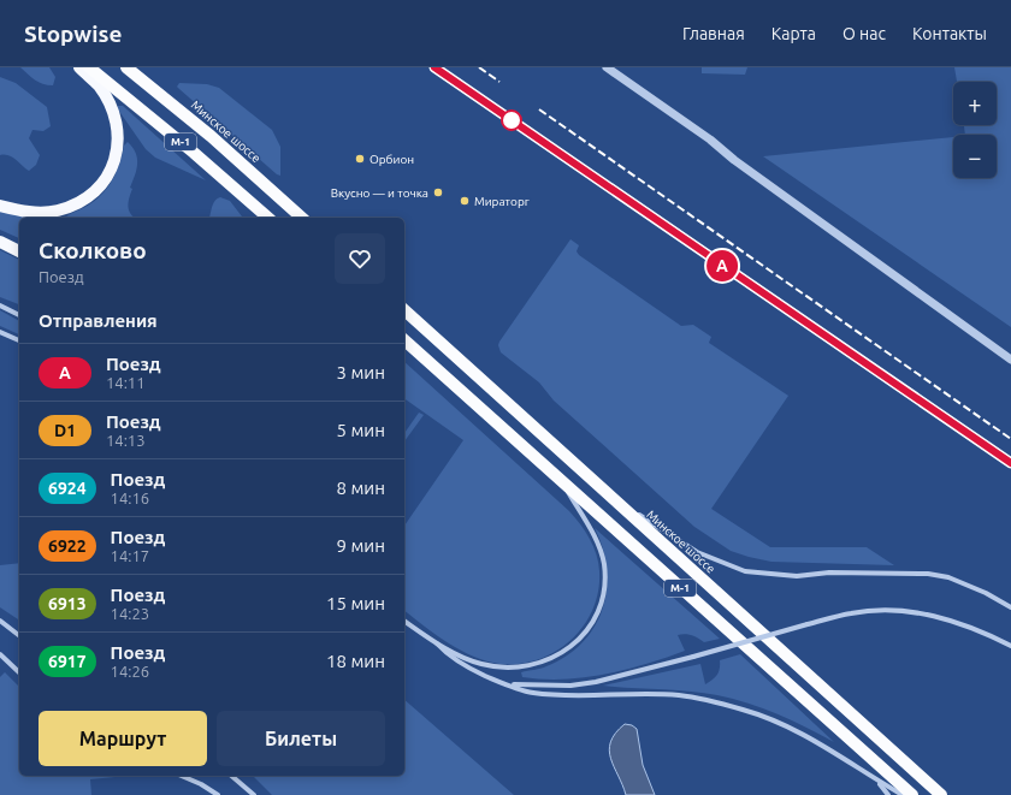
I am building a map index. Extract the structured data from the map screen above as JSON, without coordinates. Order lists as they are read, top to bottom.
{
  "streets": {
    "highway": ["Минское шоссе", "М-1"]
  },
  "places": ["Орбион", "Вкусно — и точка", "Мираторг"],
  "page": {
    "header": "Stopwise",
    "nav": [
      "Главная",
      "Карта",
      "О нас",
      "Контакты"
    ],
    "on_map": "A",
    "map_buttons": ["+", "−"],
    "heading": [
      ["Сколково", "Поезд"],
      "Отправления"
    ],
    "list": [
      {
        "mark": "A",
        "name": "Поезд",
        "note": "14:11",
        "value": "3 мин"
      },
      {
        "mark": "D1",
        "name": "Поезд",
        "note": "14:13",
        "value": "5 мин"
      },
      {
        "mark": "6924",
        "name": "Поезд",
        "note": "14:16",
        "value": "8 мин"
      },
      {
        "mark": "6922",
        "name": "Поезд",
        "note": "14:17",
        "value": "9 мин"
      },
      {
        "mark": "6913",
        "name": "Поезд",
        "note": "14:23",
        "value": "15 мин"
      },
      {
        "mark": "6917",
        "name": "Поезд",
        "note": "14:26",
        "value": "18 мин"
      }
    ],
    "buttons": ["Маршрут", "Билеты"]
  }
}
